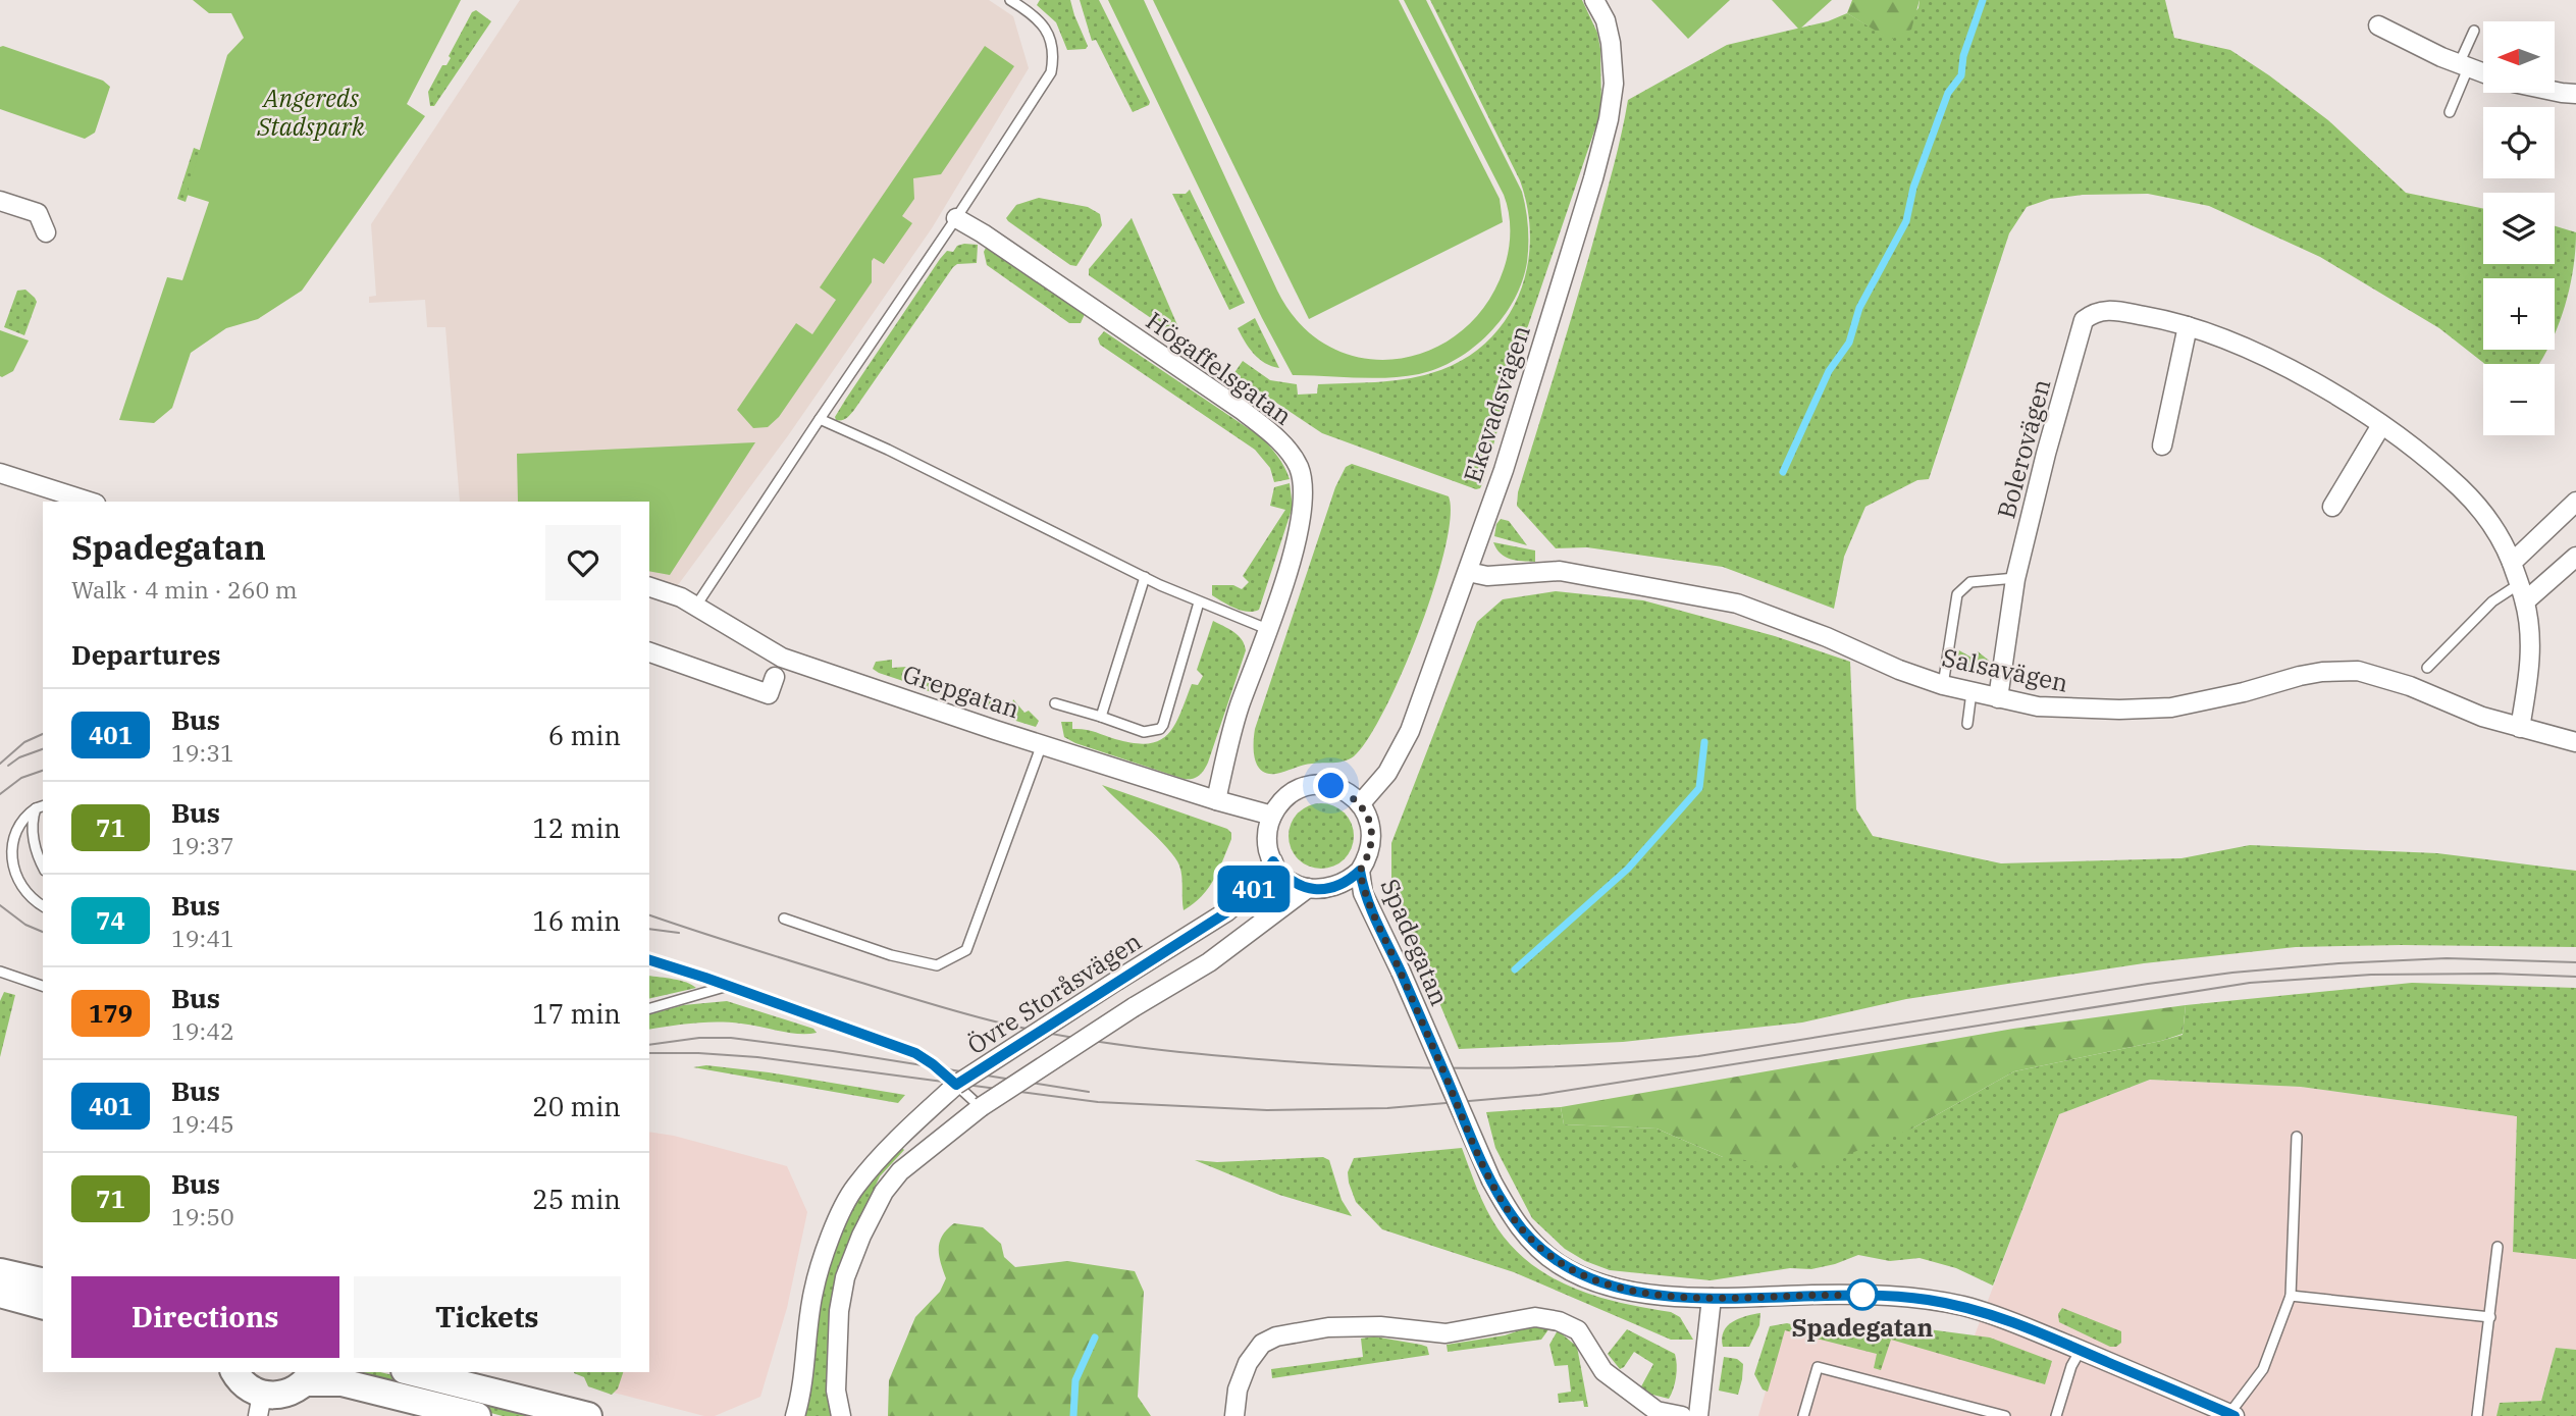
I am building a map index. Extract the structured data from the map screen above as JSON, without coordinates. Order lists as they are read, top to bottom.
{
  "streets": {
    "street": [
      "Högaffelsgatan",
      "Ekevadsvägen",
      "Bolerovägen",
      "Salsavägen",
      "Grepgatan",
      "Spadegatan",
      "Övre Storåsvägen"
    ]
  },
  "crossings": [
    ["Högaffelsgatan", "Grepgatan"],
    ["Ekevadsvägen", "Salsavägen"],
    ["Ekevadsvägen", "Grepgatan"],
    ["Ekevadsvägen", "Spadegatan"],
    ["Ekevadsvägen", "Övre Storåsvägen"],
    ["Bolerovägen", "Salsavägen"],
    ["Grepgatan", "Spadegatan"],
    ["Grepgatan", "Övre Storåsvägen"],
    ["Spadegatan", "Övre Storåsvägen"]
  ],
  "parks": ["Angereds Stadspark"],
  "places": ["Spadegatan"],
  "lines": ["bus line 401"],
  "north": "left",
  "page": {
    "on_map": "401",
    "map_buttons": ["+", "−"],
    "heading": [
      ["Spadegatan", "Walk · 4 min · 260 m"],
      "Departures"
    ],
    "list": [
      {
        "mark": "401",
        "name": "Bus",
        "note": "19:31",
        "value": "6 min"
      },
      {
        "mark": "71",
        "name": "Bus",
        "note": "19:37",
        "value": "12 min"
      },
      {
        "mark": "74",
        "name": "Bus",
        "note": "19:41",
        "value": "16 min"
      },
      {
        "mark": "179",
        "name": "Bus",
        "note": "19:42",
        "value": "17 min"
      },
      {
        "mark": "401",
        "name": "Bus",
        "note": "19:45",
        "value": "20 min"
      },
      {
        "mark": "71",
        "name": "Bus",
        "note": "19:50",
        "value": "25 min"
      }
    ],
    "buttons": ["Directions", "Tickets"]
  }
}
